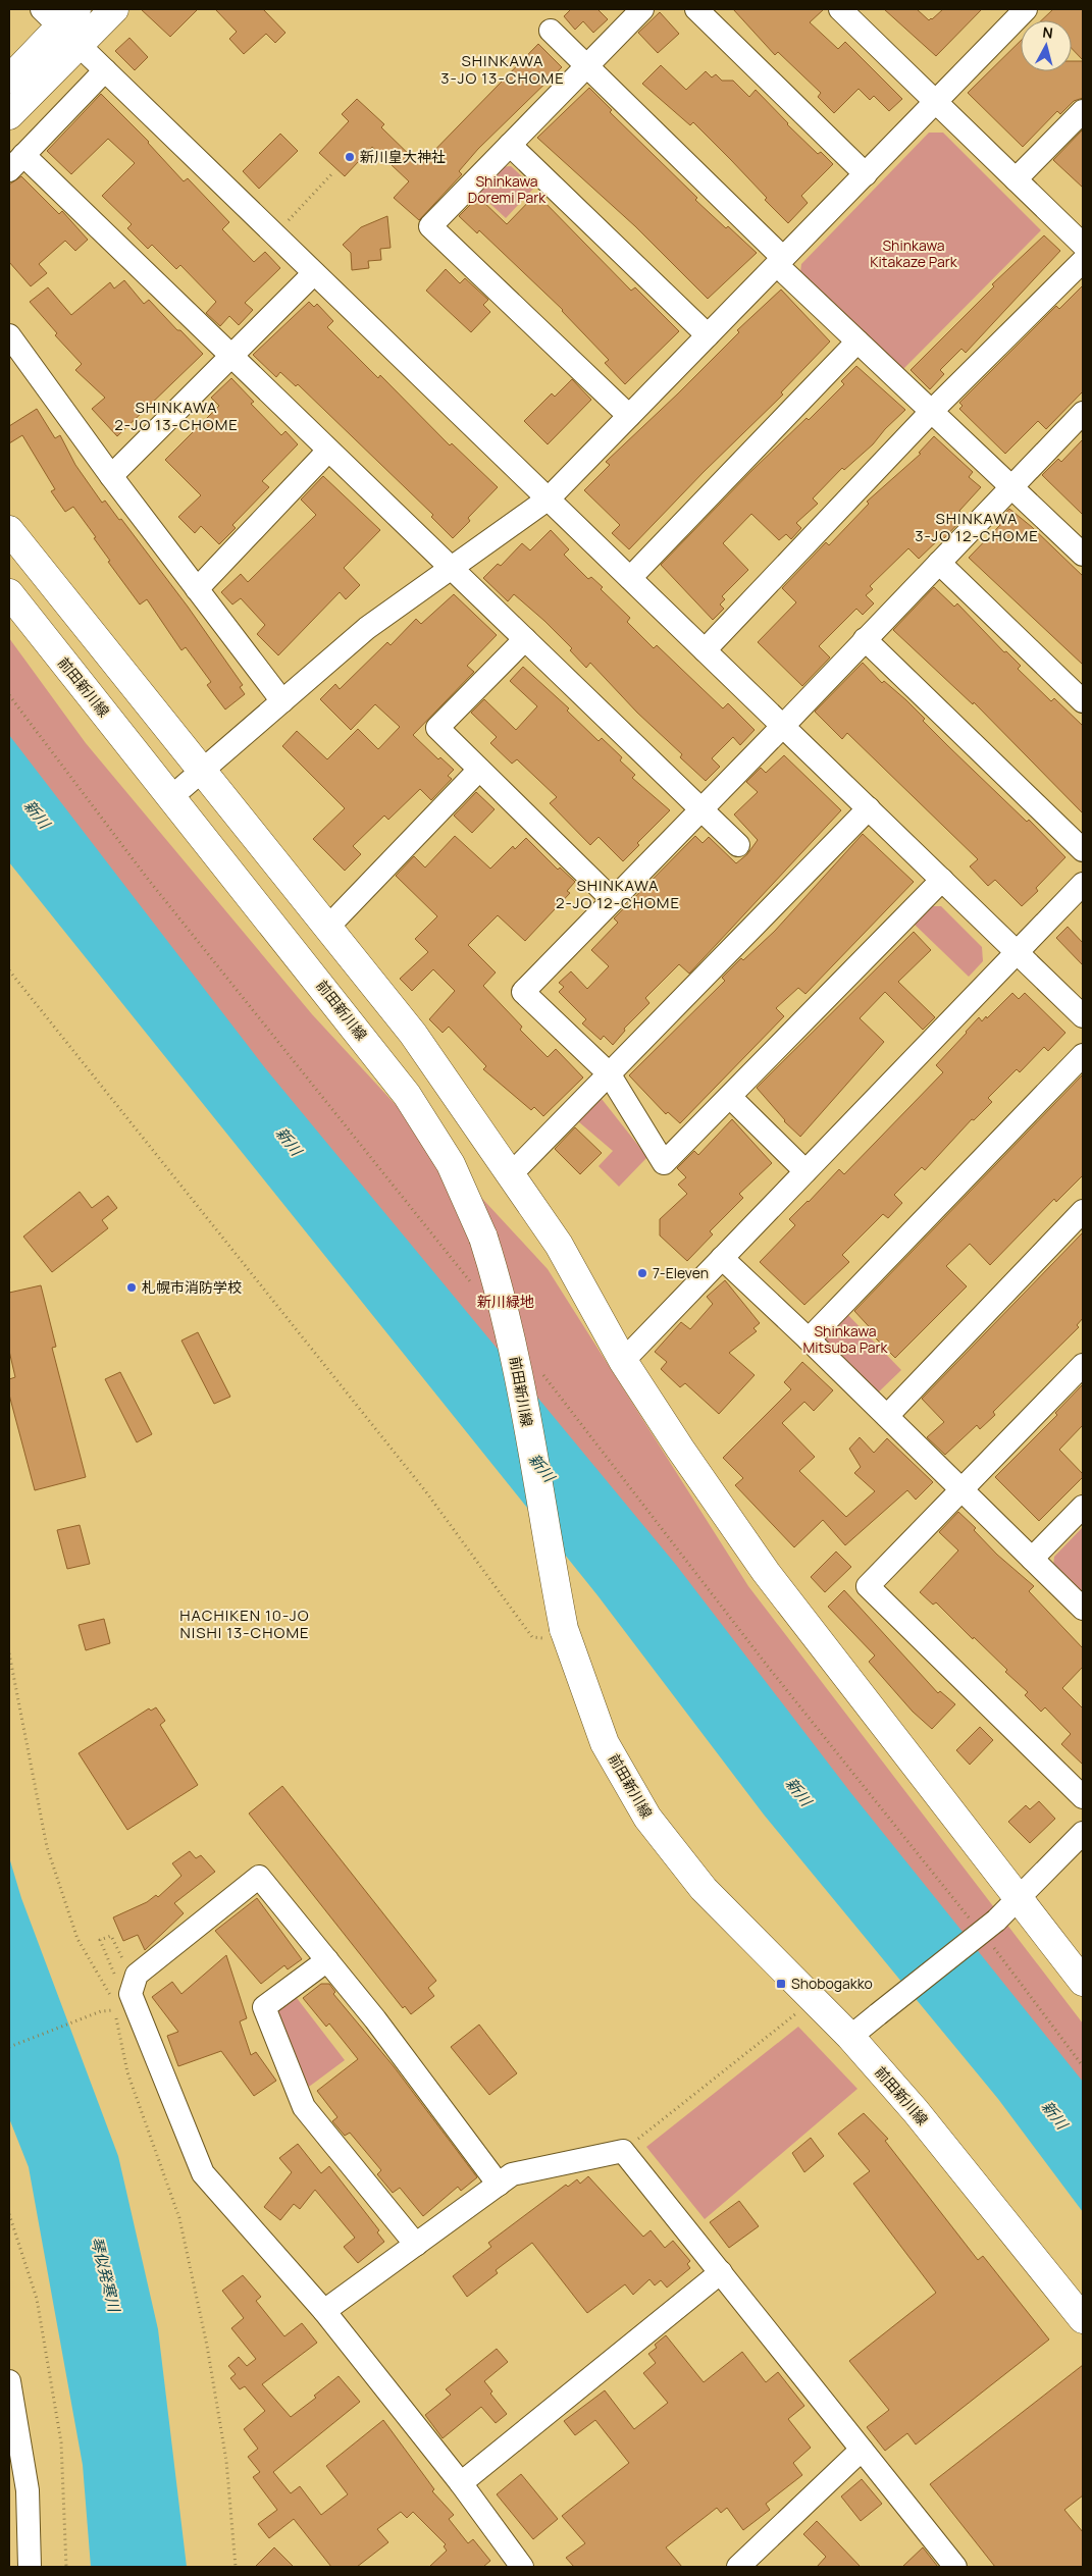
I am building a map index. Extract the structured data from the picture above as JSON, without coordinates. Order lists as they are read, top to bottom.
{
  "streets": {
    "main road": ["前田新川線"]
  },
  "districts": [
    "SHINKAWA 3-JO 13-CHOME",
    "SHINKAWA 2-JO 13-CHOME",
    "SHINKAWA 3-JO 12-CHOME",
    "SHINKAWA 2-JO 12-CHOME",
    "HACHIKEN 10-JO NISHI 13-CHOME"
  ],
  "water": ["新川", "琴似発寒川"],
  "parks": [
    "Shinkawa Doremi Park",
    "Shinkawa Kitakaze Park",
    "新川緑地",
    "Shinkawa Mitsuba Park"
  ],
  "places": {
    "other": ["新川皇大神社", "7-Eleven", "札幌市消防学校"],
    "transit": ["Shobogakko"]
  },
  "north": "top"
}
